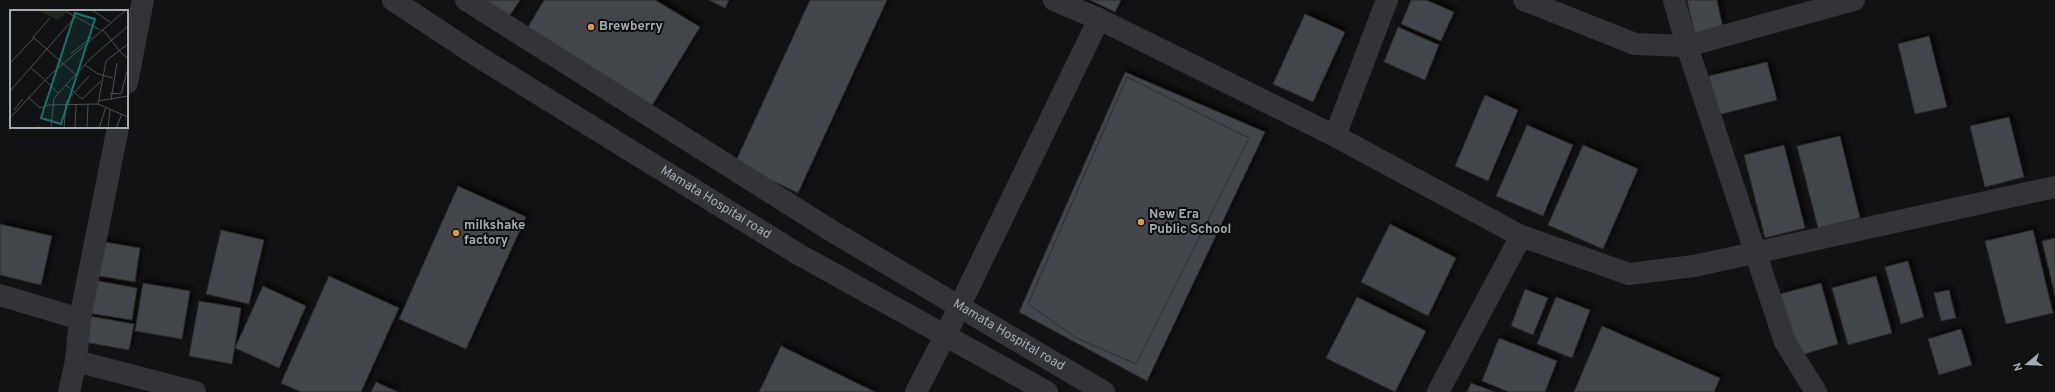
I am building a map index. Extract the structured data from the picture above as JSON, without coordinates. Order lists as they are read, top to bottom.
{
  "streets": {
    "street": ["Mamata Hospital road"]
  },
  "places": ["Brewberry", "New Era Public School", "milkshake factory"],
  "north": "left"
}
